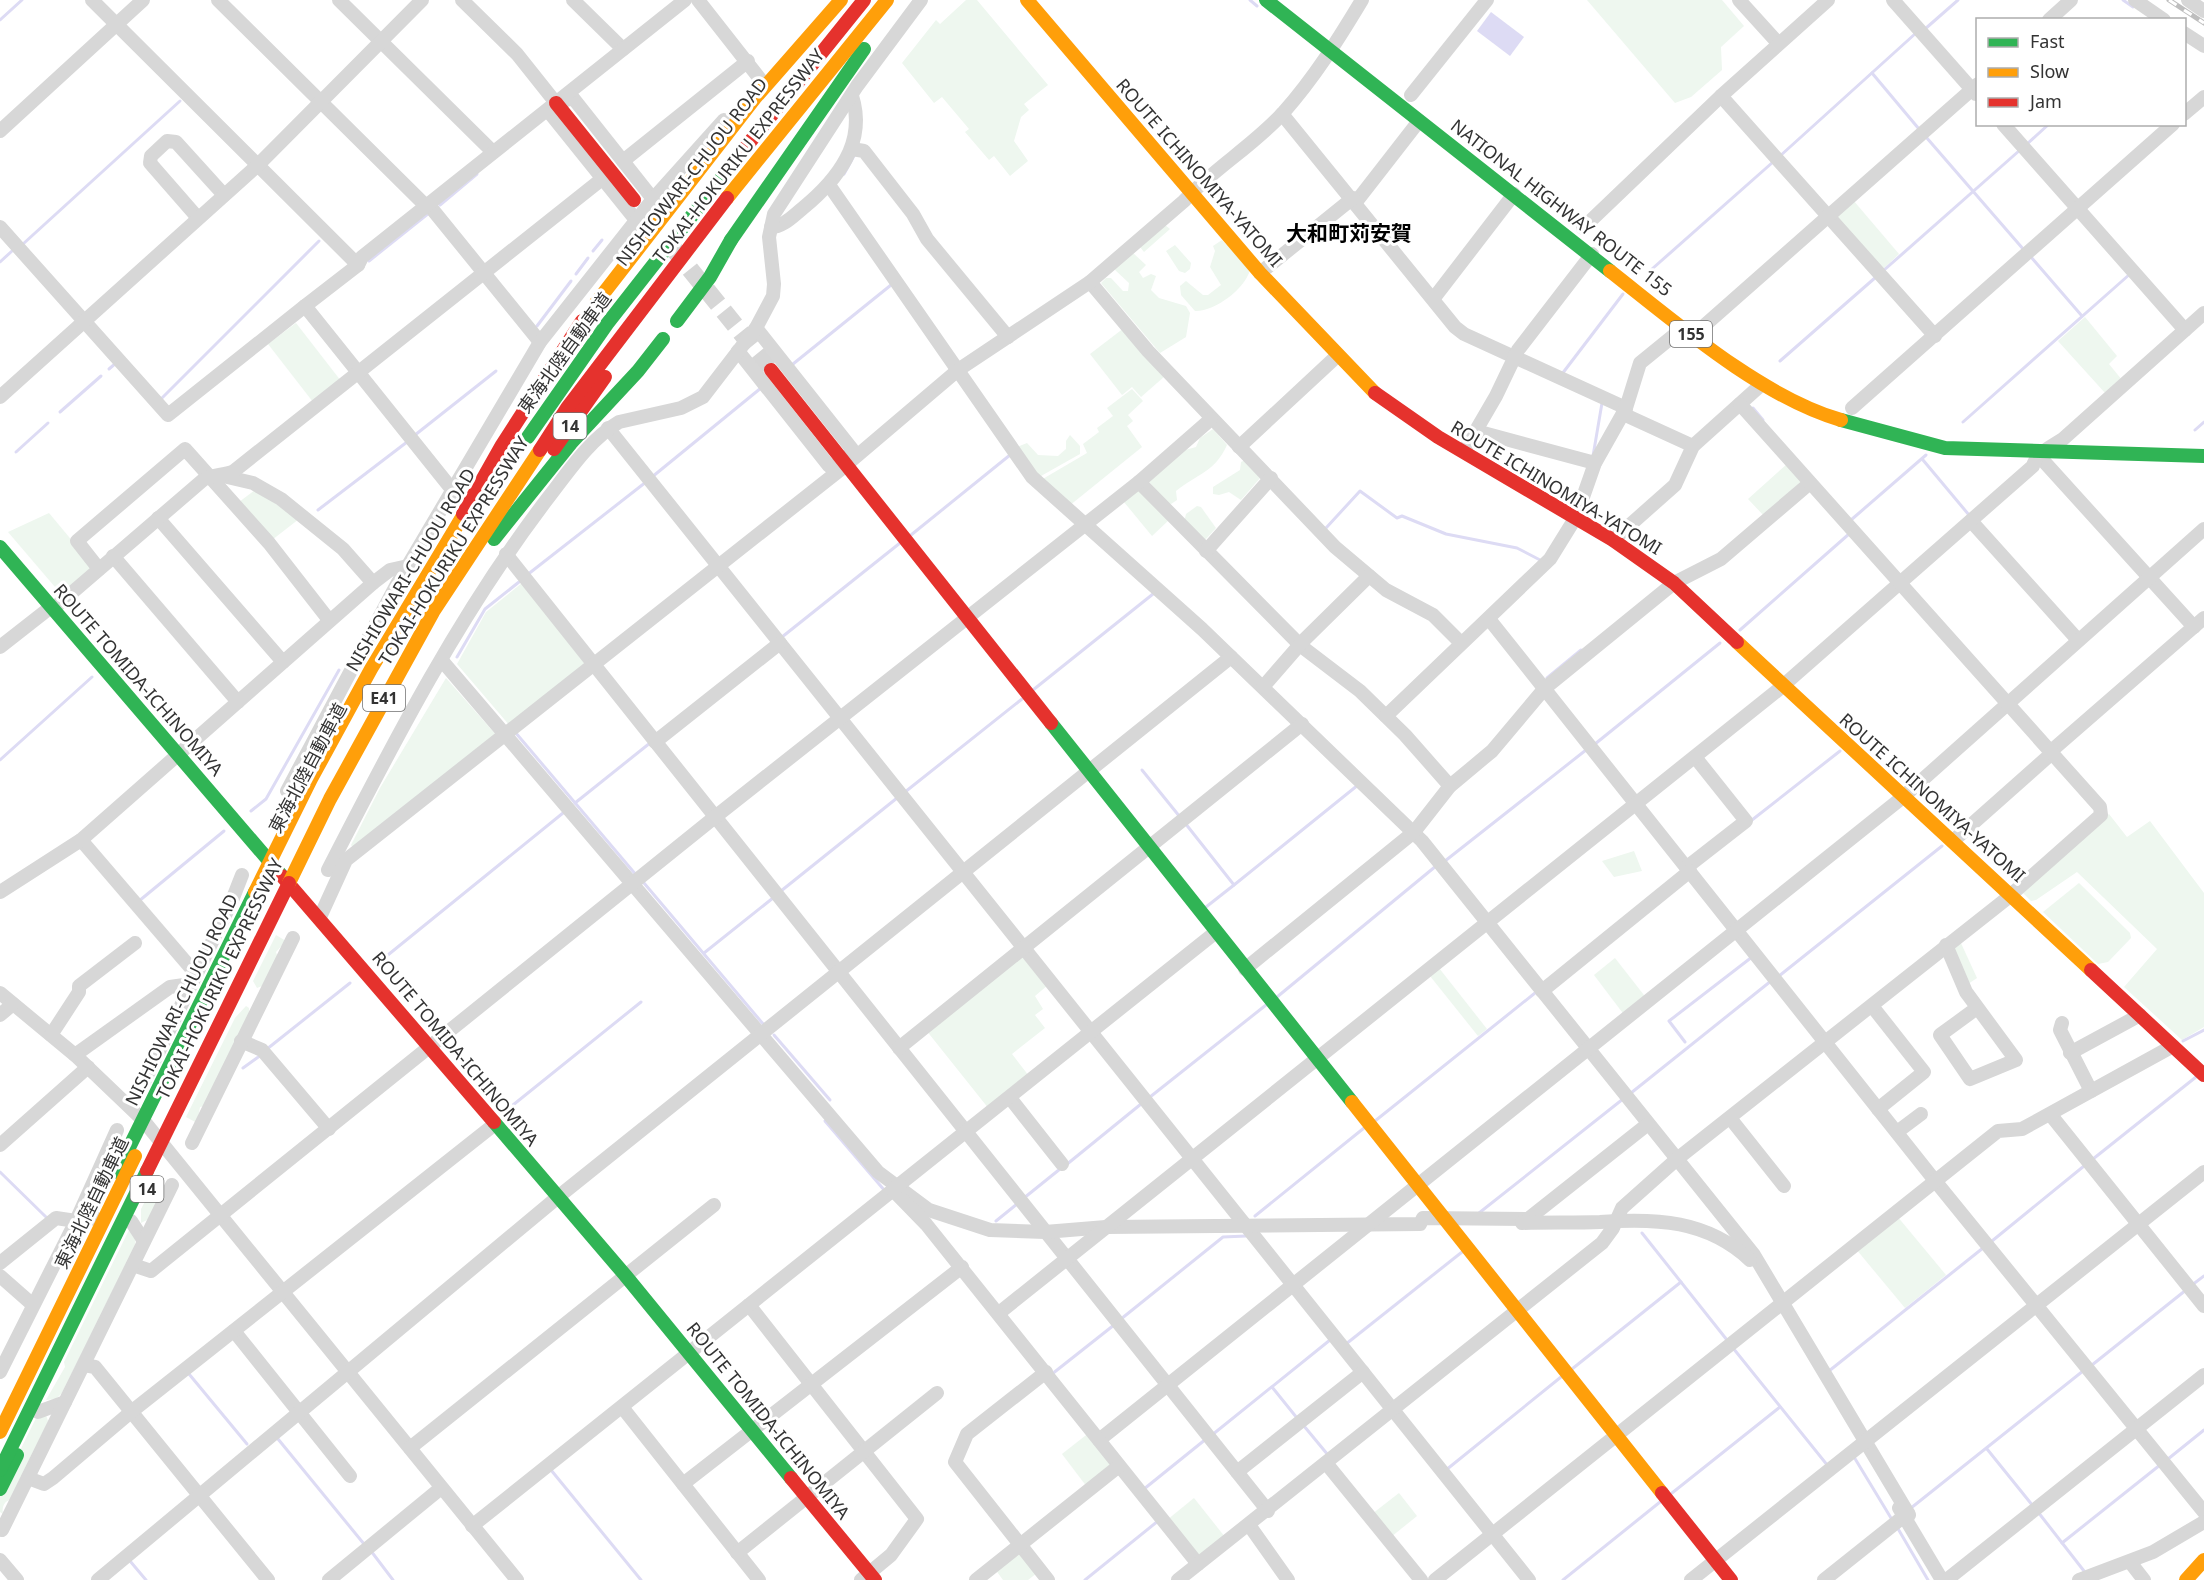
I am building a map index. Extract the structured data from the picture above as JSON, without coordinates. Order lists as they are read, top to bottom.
{
  "streets": {
    "main road": [
      "TOKAI-HOKURIKU EXPRESSWAY",
      "NISHIOWARI-CHUOU ROAD",
      "ROUTE ICHINOMIYA-YATOMI",
      "NATIONAL HIGHWAY ROUTE 155",
      "155",
      "東海北陸自動車道",
      "14",
      "ROUTE TOMIDA-ICHINOMIYA",
      "E41"
    ]
  },
  "crossings": [
    ["NISHIOWARI-CHUOU ROAD", "ROUTE TOMIDA-ICHINOMIYA"],
    ["14", "ROUTE TOMIDA-ICHINOMIYA"]
  ],
  "districts": ["大和町苅安賀"],
  "legend": ["Fast", "Slow", "Jam"]
}
